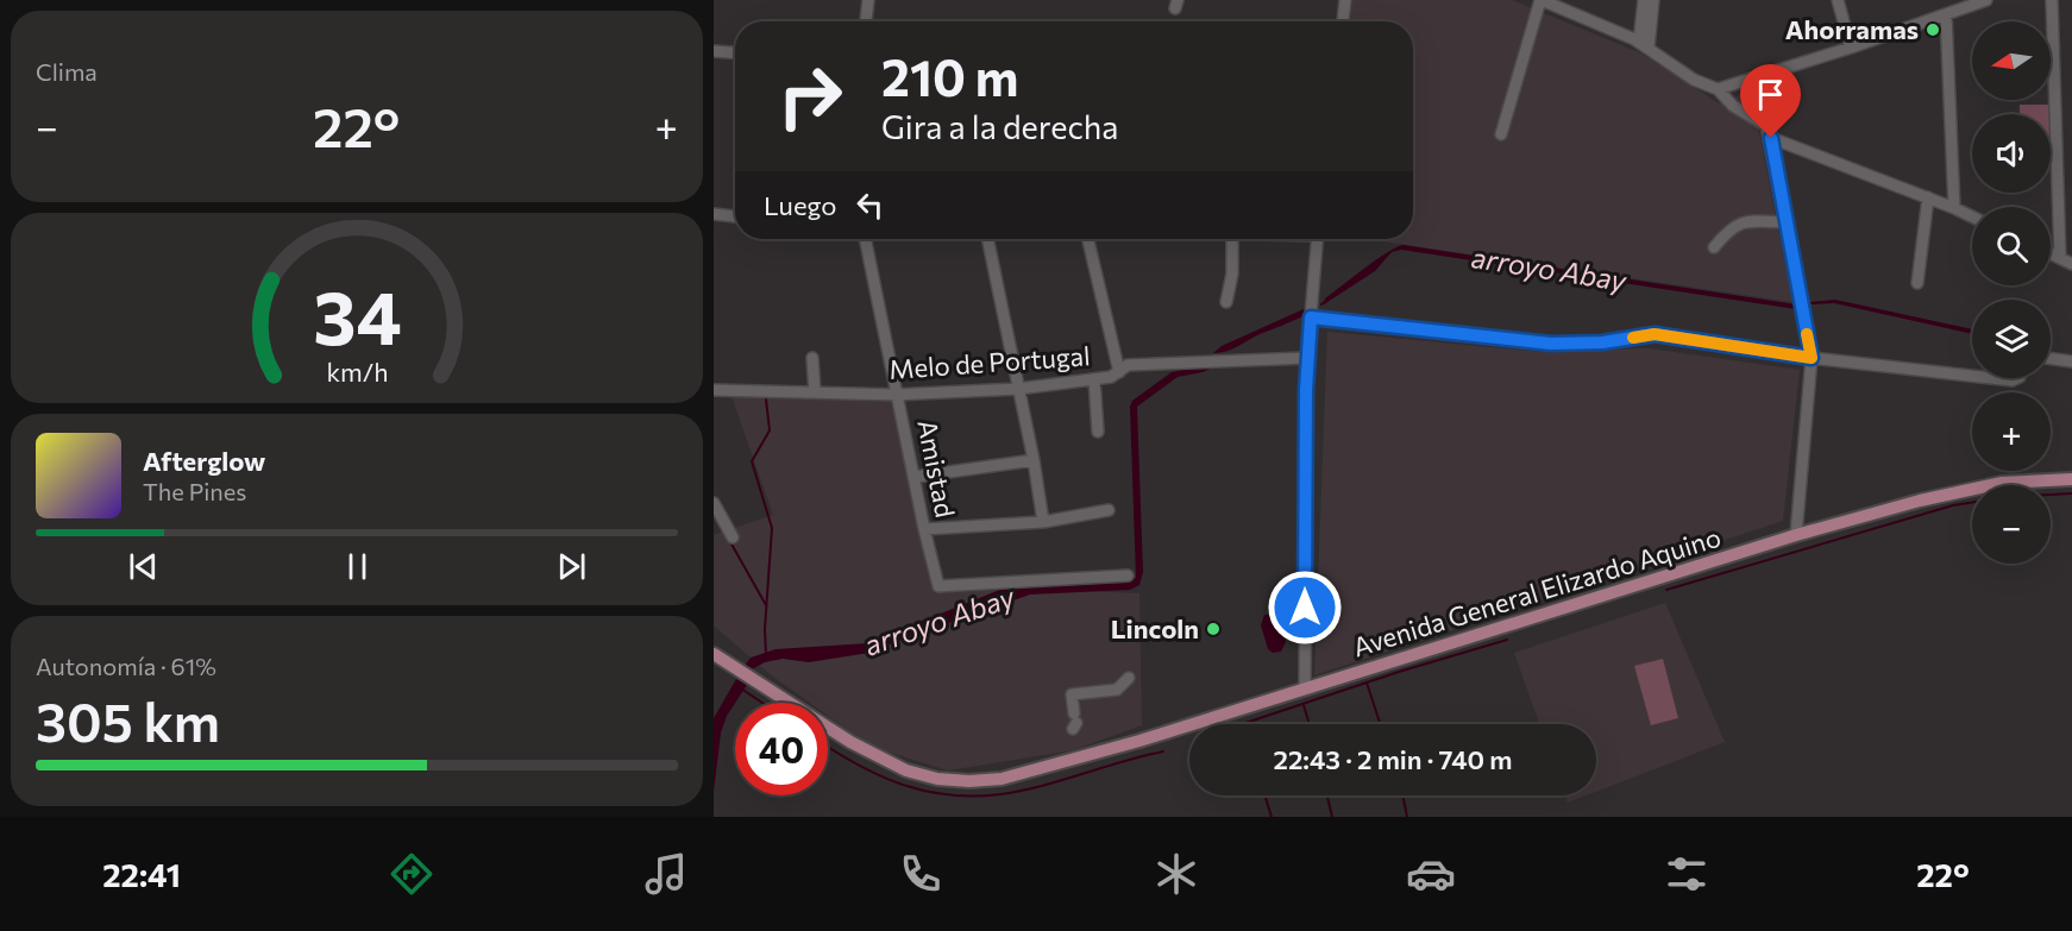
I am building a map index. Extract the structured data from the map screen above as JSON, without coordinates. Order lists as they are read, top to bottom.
{
  "streets": {
    "main road": ["Avenida General Elizardo Aquino"],
    "street": ["Melo de Portugal", "Amistad"]
  },
  "crossings": [
    ["Melo de Portugal", "Amistad"]
  ],
  "water": ["arroyo Abay"],
  "places": ["Ahorramas", "Lincoln"],
  "north": "left",
  "page": {
    "tile": [
      "Clima",
      ["Autonomía · 61%", "305 km"]
    ],
    "map_buttons": ["+", "−"],
    "turn": ["210 m", "Gira a la derecha"],
    "heat": ["−", "22°", "+"],
    "then": "Luego",
    "song": ["Afterglow", "The Pines"],
    "limit": "40",
    "trip": "22:43 · 2 min · 740 m",
    "tabs": ["22:41", "22°"],
    "gauge": ["34", "km/h"]
  }
}
